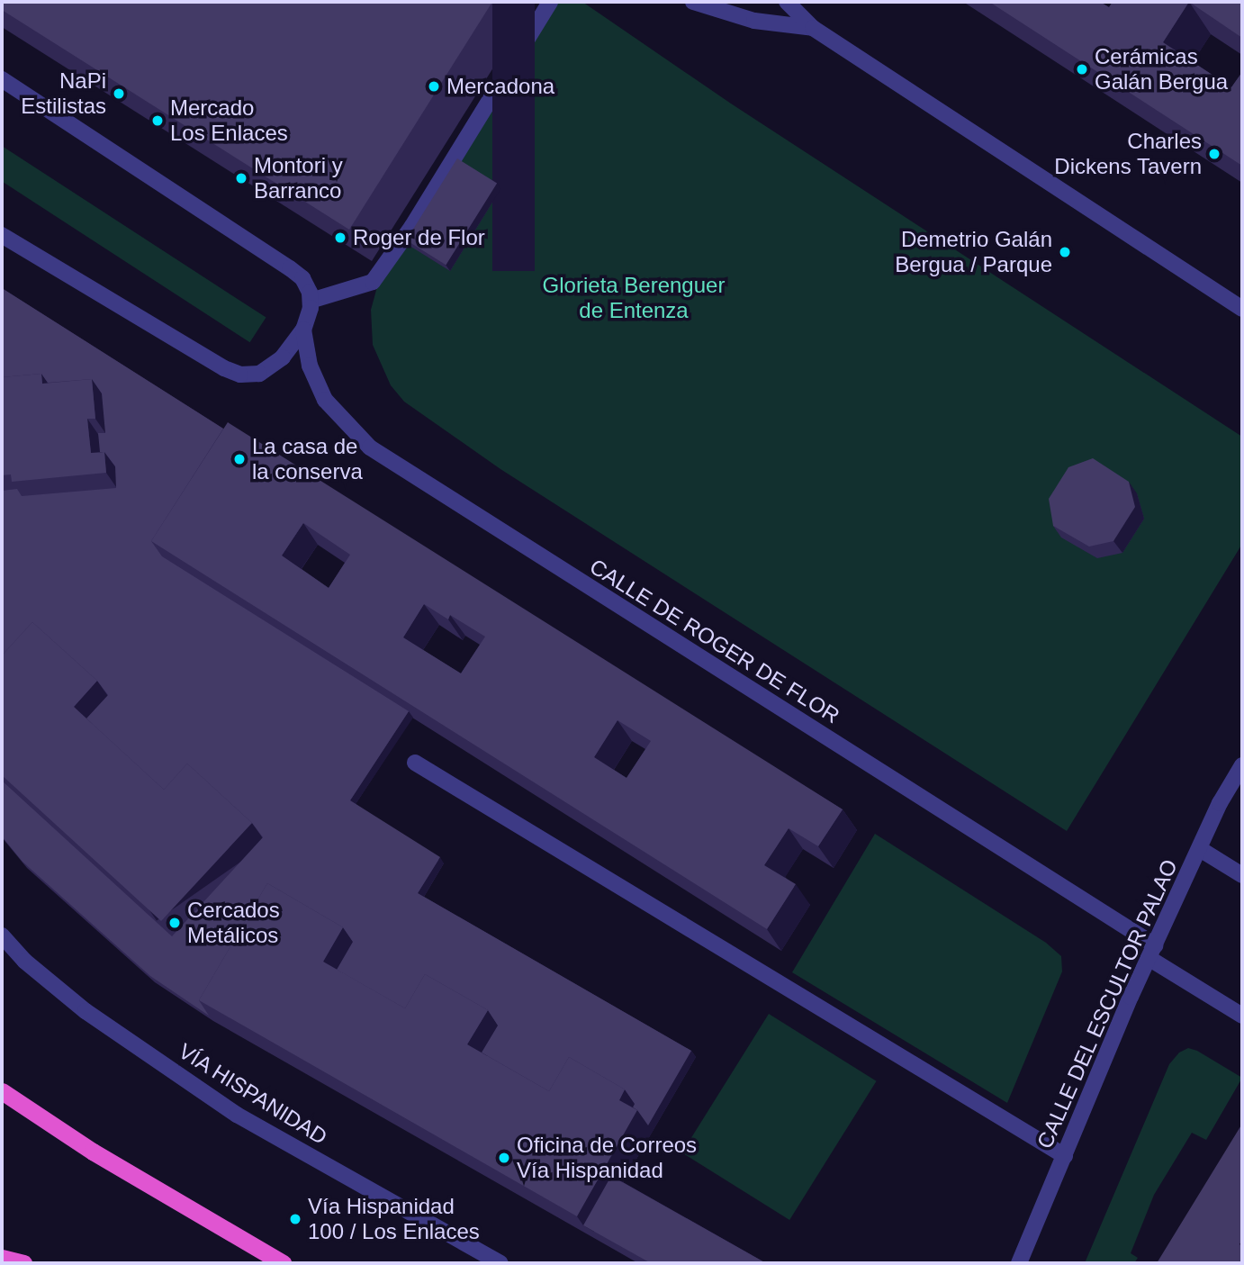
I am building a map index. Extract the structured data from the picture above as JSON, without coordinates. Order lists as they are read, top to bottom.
{
  "streets": {
    "street": ["CALLE DE ROGER DE FLOR", "CALLE DEL ESCULTOR PALAO", "VÍA HISPANIDAD"]
  },
  "crossings": [
    ["CALLE DE ROGER DE FLOR", "CALLE DEL ESCULTOR PALAO"]
  ],
  "parks": ["Glorieta Berenguer de Entenza"],
  "places": [
    "Cerámicas Galán Bergua",
    "Mercadona",
    "NaPi Estilistas",
    "Mercado Los Enlaces",
    "Charles Dickens Tavern",
    "Montori y Barranco",
    "Roger de Flor",
    "Demetrio Galán Bergua / Parque",
    "La casa de la conserva",
    "Cercados Metálicos",
    "Oficina de Correos Vía Hispanidad",
    "Vía Hispanidad 100 / Los Enlaces"
  ]
}
